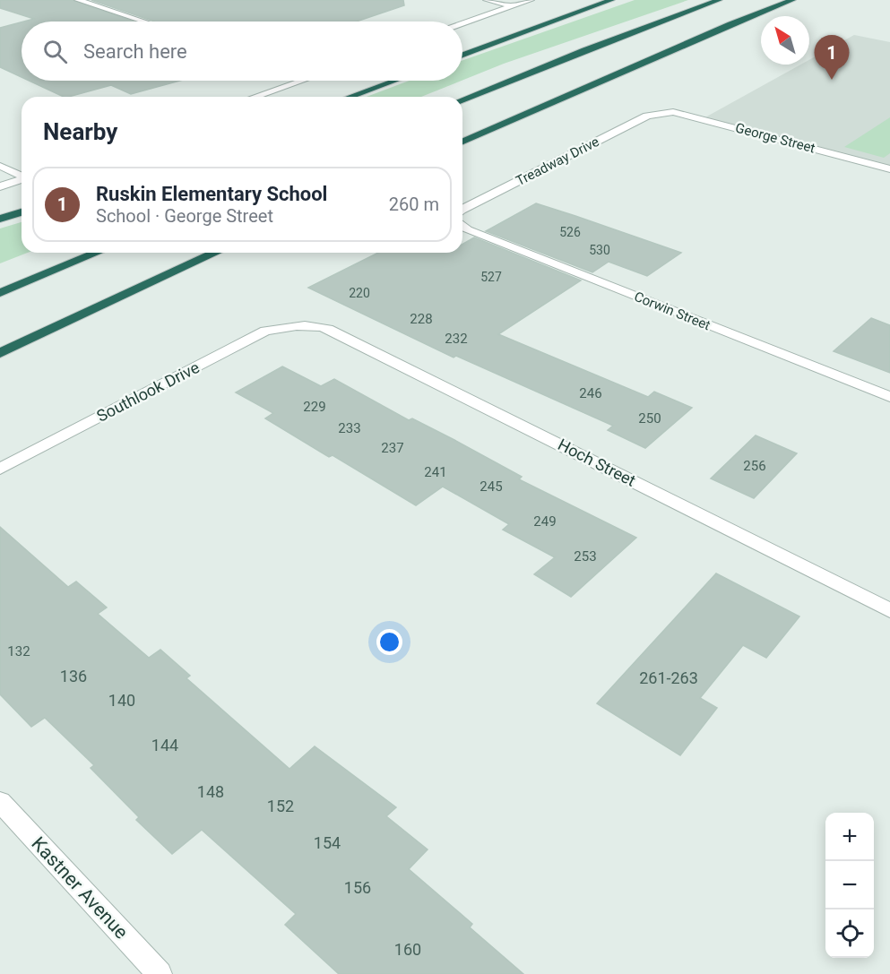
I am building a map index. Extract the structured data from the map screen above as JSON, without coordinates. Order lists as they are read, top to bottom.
{
  "streets": {
    "street": [
      "George Street",
      "Treadway Drive",
      "Corwin Street",
      "Southlook Drive",
      "Hoch Street",
      "Kastner Avenue"
    ]
  },
  "crossings": [
    ["George Street", "Treadway Drive"],
    ["Southlook Drive", "Hoch Street"]
  ],
  "house_numbers": [
    "526",
    "530",
    "527",
    "220",
    "228",
    "232",
    "246",
    "229",
    "250",
    "233",
    "237",
    "256",
    "241",
    "245",
    "249",
    "253",
    "132",
    "136",
    "261-263",
    "140",
    "144",
    "148",
    "152",
    "154",
    "156",
    "160"
  ],
  "north": "top left",
  "page": {
    "search": "Search here",
    "pins": "1",
    "heading": "Nearby",
    "list": [
      {
        "mark": "1",
        "name": "Ruskin Elementary School",
        "note": "School · George Street",
        "value": "260 m"
      }
    ],
    "map_buttons": ["+", "−"]
  }
}
